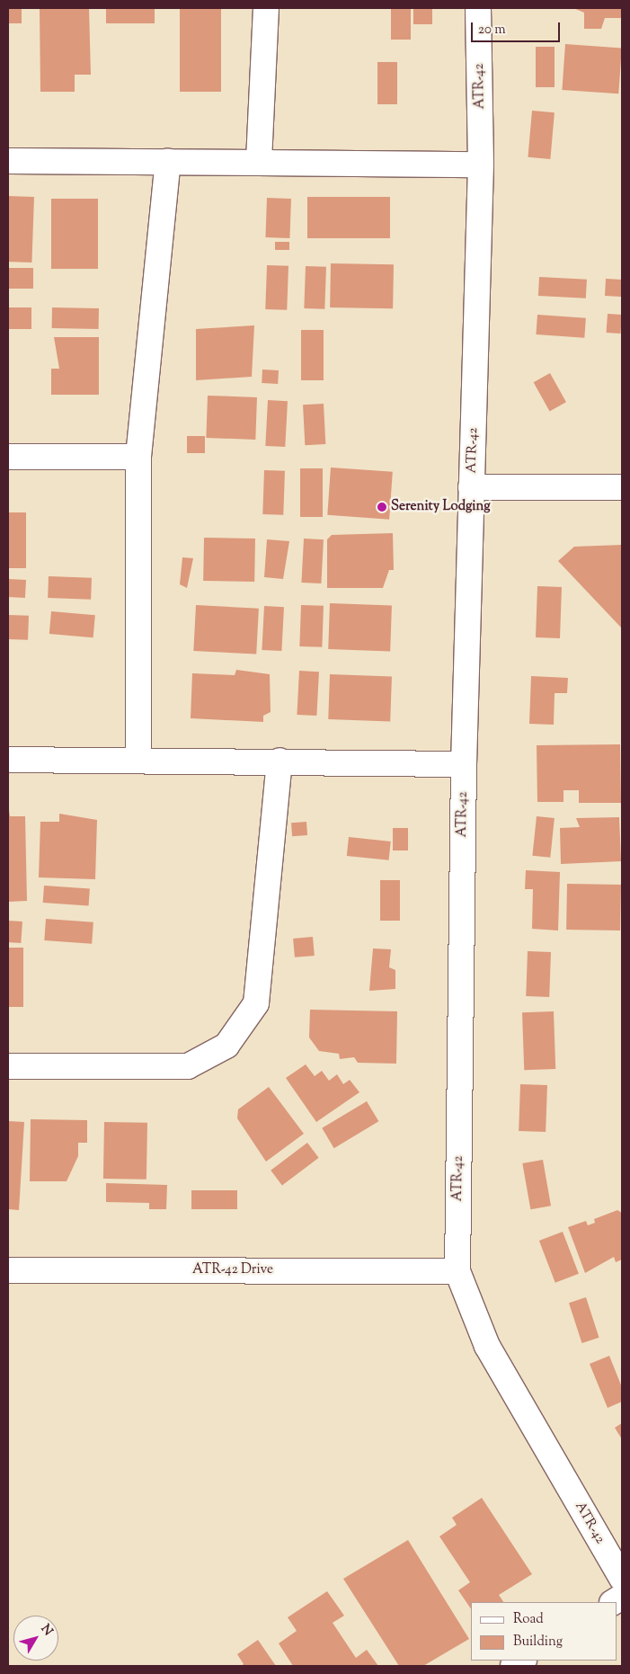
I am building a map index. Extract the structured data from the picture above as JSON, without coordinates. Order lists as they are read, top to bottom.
{
  "streets": {
    "street": ["ATR-42", "ATR-42 Drive"]
  },
  "crossings": [
    ["ATR-42", "ATR-42 Drive"]
  ],
  "places": ["Serenity Lodging"],
  "legend": ["Road", "Building"],
  "scale_bar": "20 m",
  "north": "top right"
}
